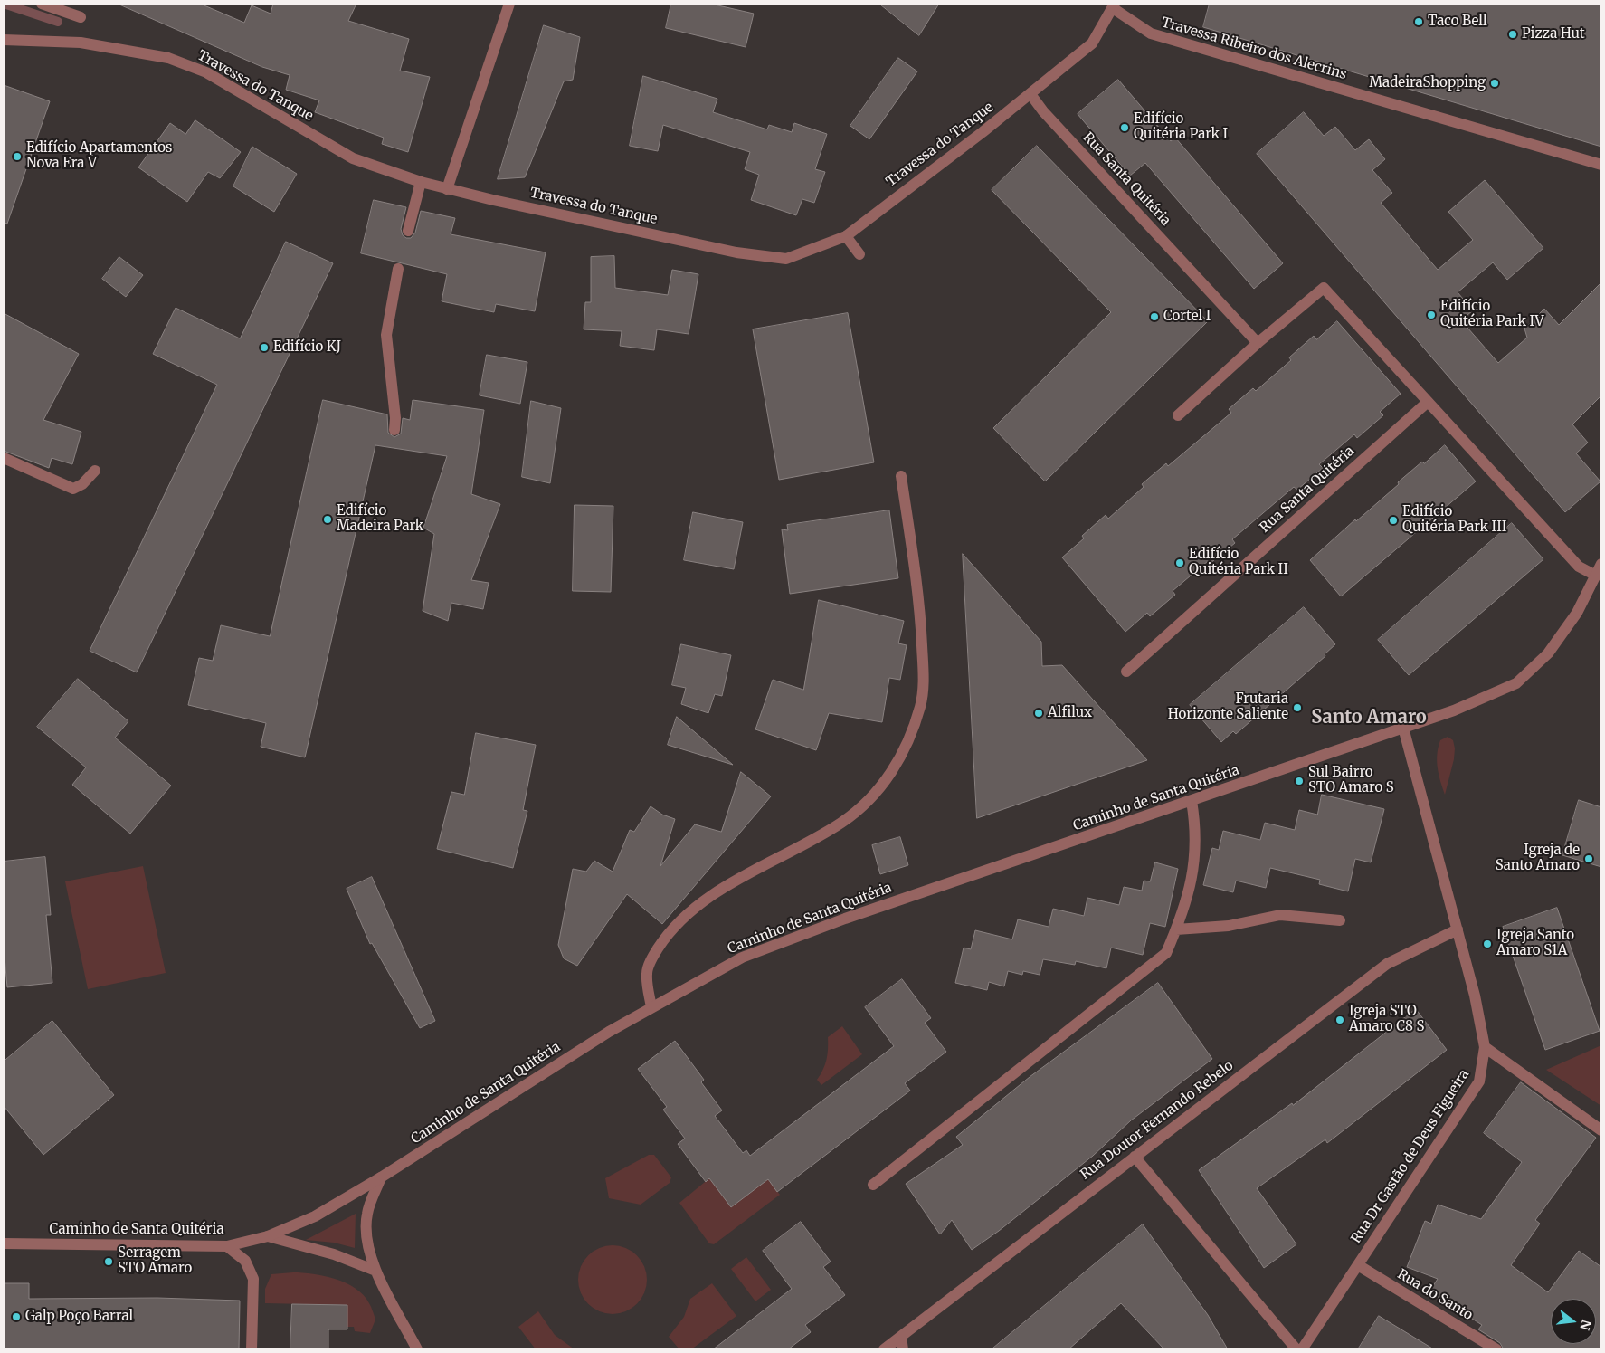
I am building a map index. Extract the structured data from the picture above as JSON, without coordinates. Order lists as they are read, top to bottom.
{
  "streets": {
    "street": [
      "Travessa Ribeiro dos Alecrins",
      "Travessa do Tanque",
      "Rua Santa Quitéria",
      "Caminho de Santa Quitéria",
      "Rua Doutor Fernando Rebelo",
      "Rua Dr Gastão de Deus Figueira",
      "Rua do Santo"
    ]
  },
  "crossings": [
    ["Travessa Ribeiro dos Alecrins", "Travessa do Tanque"],
    ["Travessa do Tanque", "Rua Santa Quitéria"],
    ["Caminho de Santa Quitéria", "Rua Dr Gastão de Deus Figueira"],
    ["Rua Doutor Fernando Rebelo", "Rua Dr Gastão de Deus Figueira"],
    ["Rua Dr Gastão de Deus Figueira", "Rua do Santo"]
  ],
  "districts": ["Santo Amaro"],
  "places": [
    "Taco Bell",
    "Pizza Hut",
    "MadeiraShopping",
    "Edifício Quitéria Park I",
    "Edifício Apartamentos Nova Era V",
    "Edifício Quitéria Park IV",
    "Cortel I",
    "Edifício KJ",
    "Edifício Madeira Park",
    "Edifício Quitéria Park III",
    "Edifício Quitéria Park II",
    "Frutaria Horizonte Saliente",
    "Alfilux",
    "Sul Bairro STO Amaro S",
    "Igreja de Santo Amaro",
    "Igreja Santo Amaro S1A",
    "Igreja STO Amaro C8 S",
    "Serragem STO Amaro",
    "Galp Poço Barral"
  ],
  "north": "right"
}
